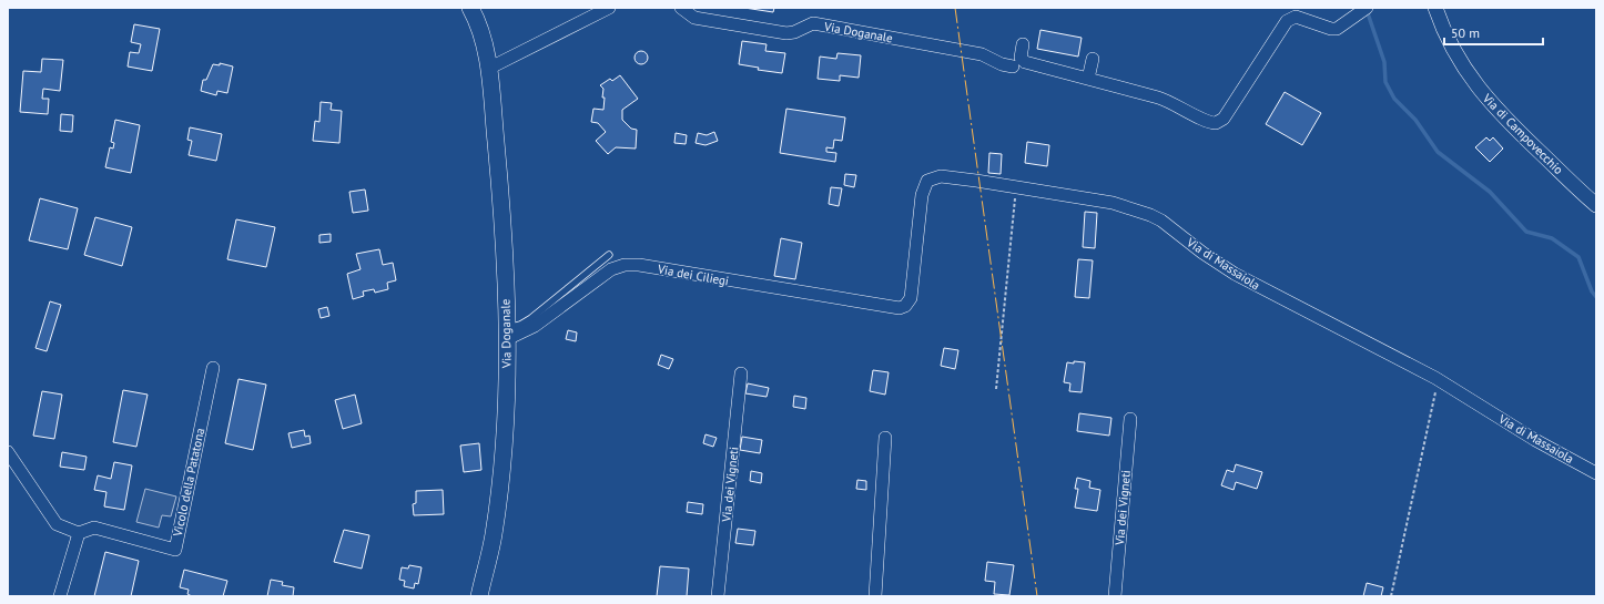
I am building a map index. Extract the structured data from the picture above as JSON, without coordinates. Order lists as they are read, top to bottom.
{
  "streets": {
    "main road": ["Via Doganale"],
    "street": [
      "Via di Campovecchio",
      "Via di Massaiola",
      "Via dei Ciliegi",
      "Vicolo della Patatona",
      "Via dei Vigneti"
    ]
  },
  "crossings": [
    ["Via Doganale", "Via dei Ciliegi"],
    ["Via di Massaiola", "Via dei Ciliegi"]
  ],
  "scale_bar": "50 m"
}
